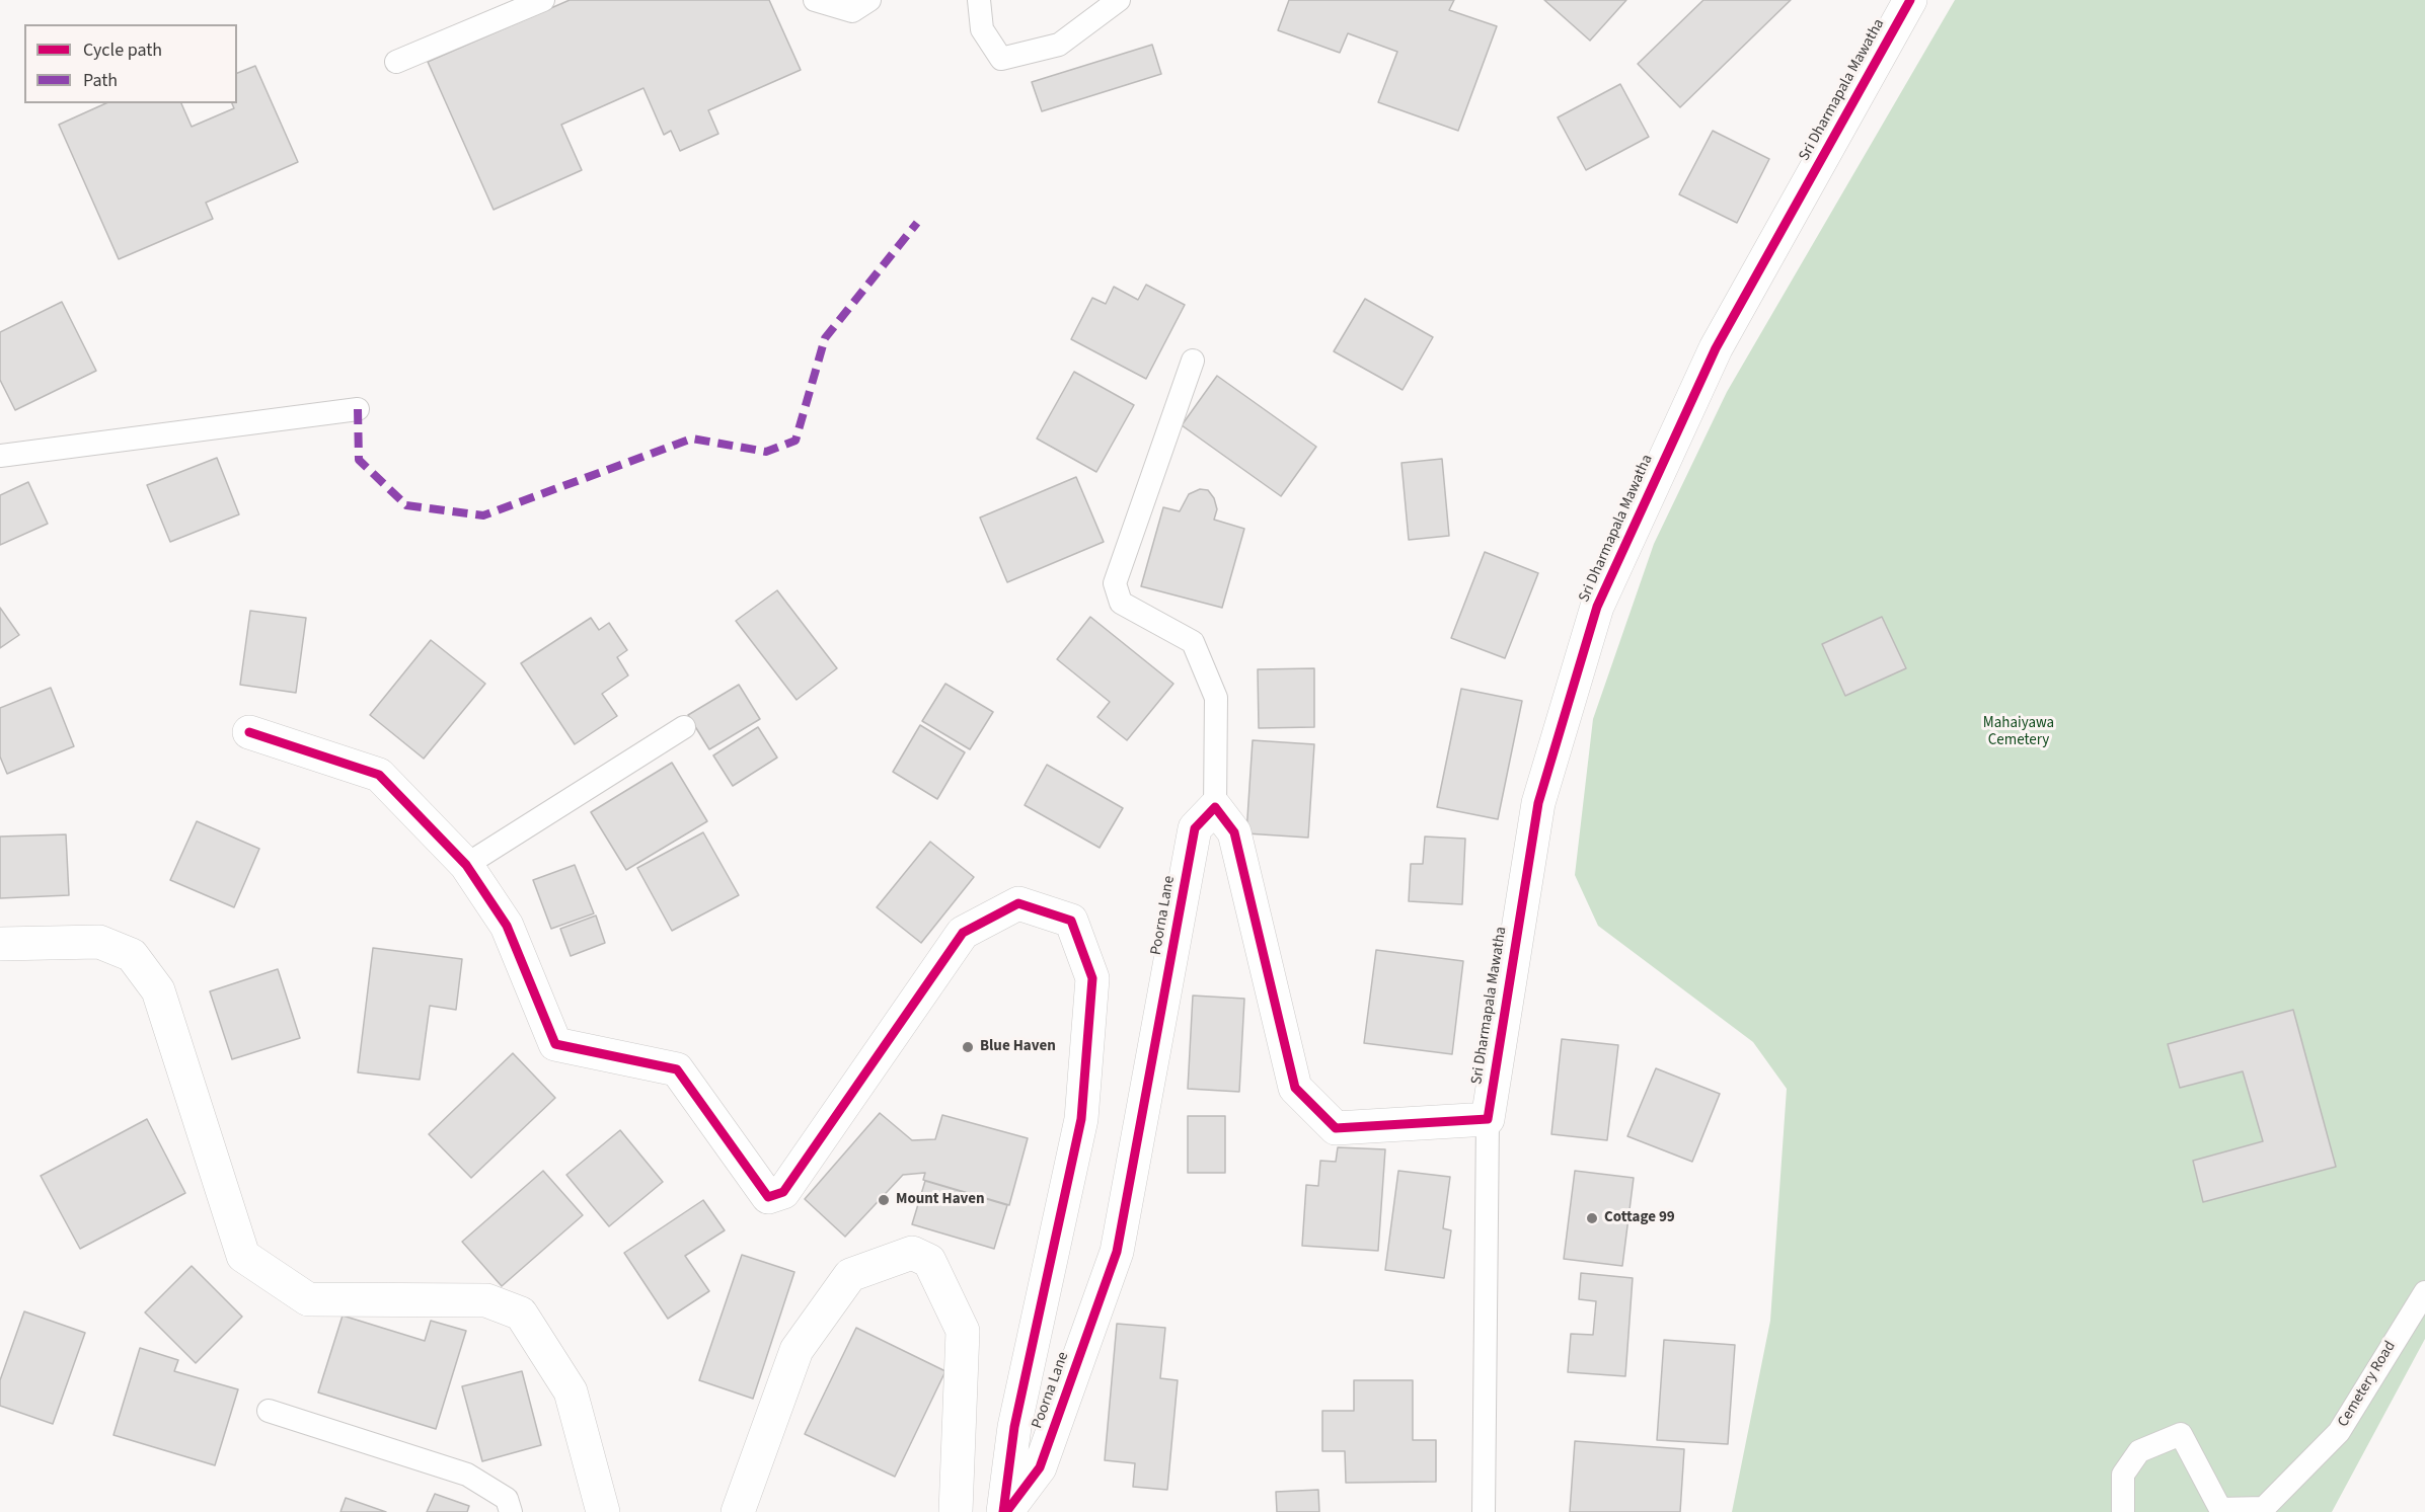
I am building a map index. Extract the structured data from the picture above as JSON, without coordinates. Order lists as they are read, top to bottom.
{
  "streets": {
    "street": ["Sri Dharmapala Mawatha", "Poorna Lane"],
    "lane": ["Cemetery Road"]
  },
  "parks": ["Mahaiyawa Cemetery"],
  "places": ["Blue Haven", "Mount Haven", "Cottage 99"],
  "legend": ["Cycle path", "Path"]
}
